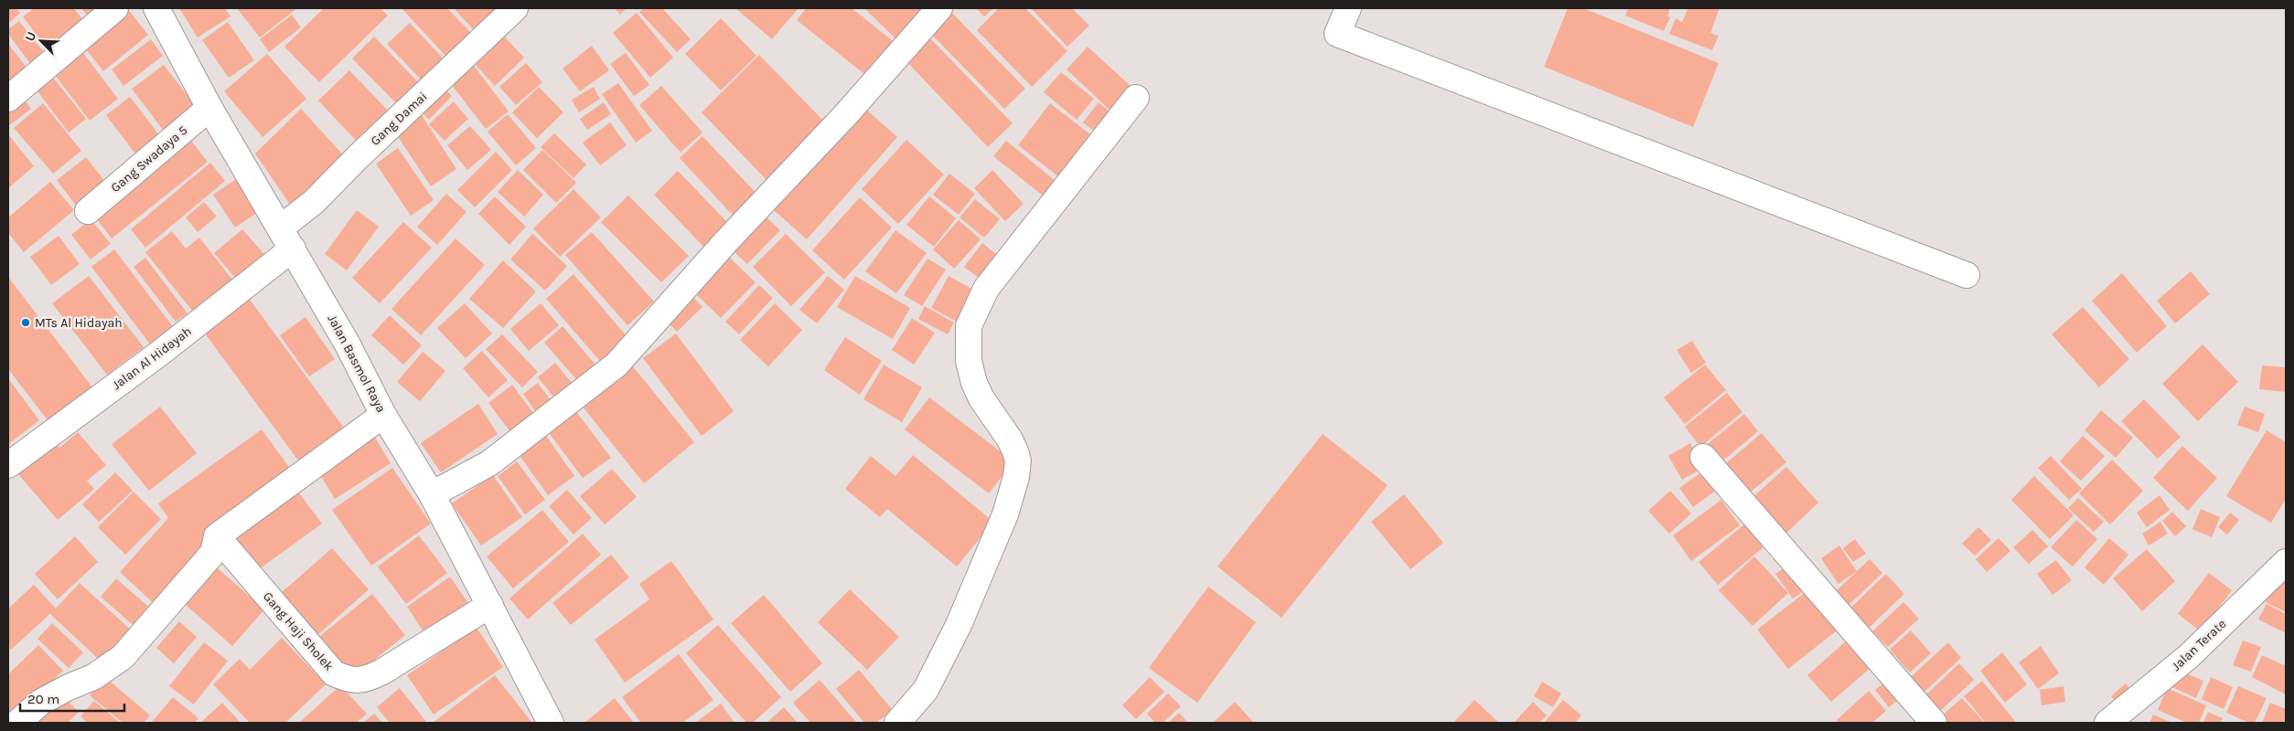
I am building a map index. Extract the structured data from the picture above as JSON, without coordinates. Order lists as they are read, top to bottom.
{
  "streets": {
    "street": [
      "Gang Damai",
      "Gang Swadaya 5",
      "Jalan Al Hidayah",
      "Jalan Basmol Raya",
      "Gang Haji Sholek",
      "Jalan Terate"
    ]
  },
  "crossings": [
    ["Gang Damai", "Jalan Basmol Raya"],
    ["Gang Swadaya 5", "Jalan Basmol Raya"],
    ["Jalan Al Hidayah", "Jalan Basmol Raya"],
    ["Jalan Basmol Raya", "Gang Haji Sholek"]
  ],
  "places": ["MTs Al Hidayah"],
  "scale_bar": "20 m",
  "north": "top left"
}
